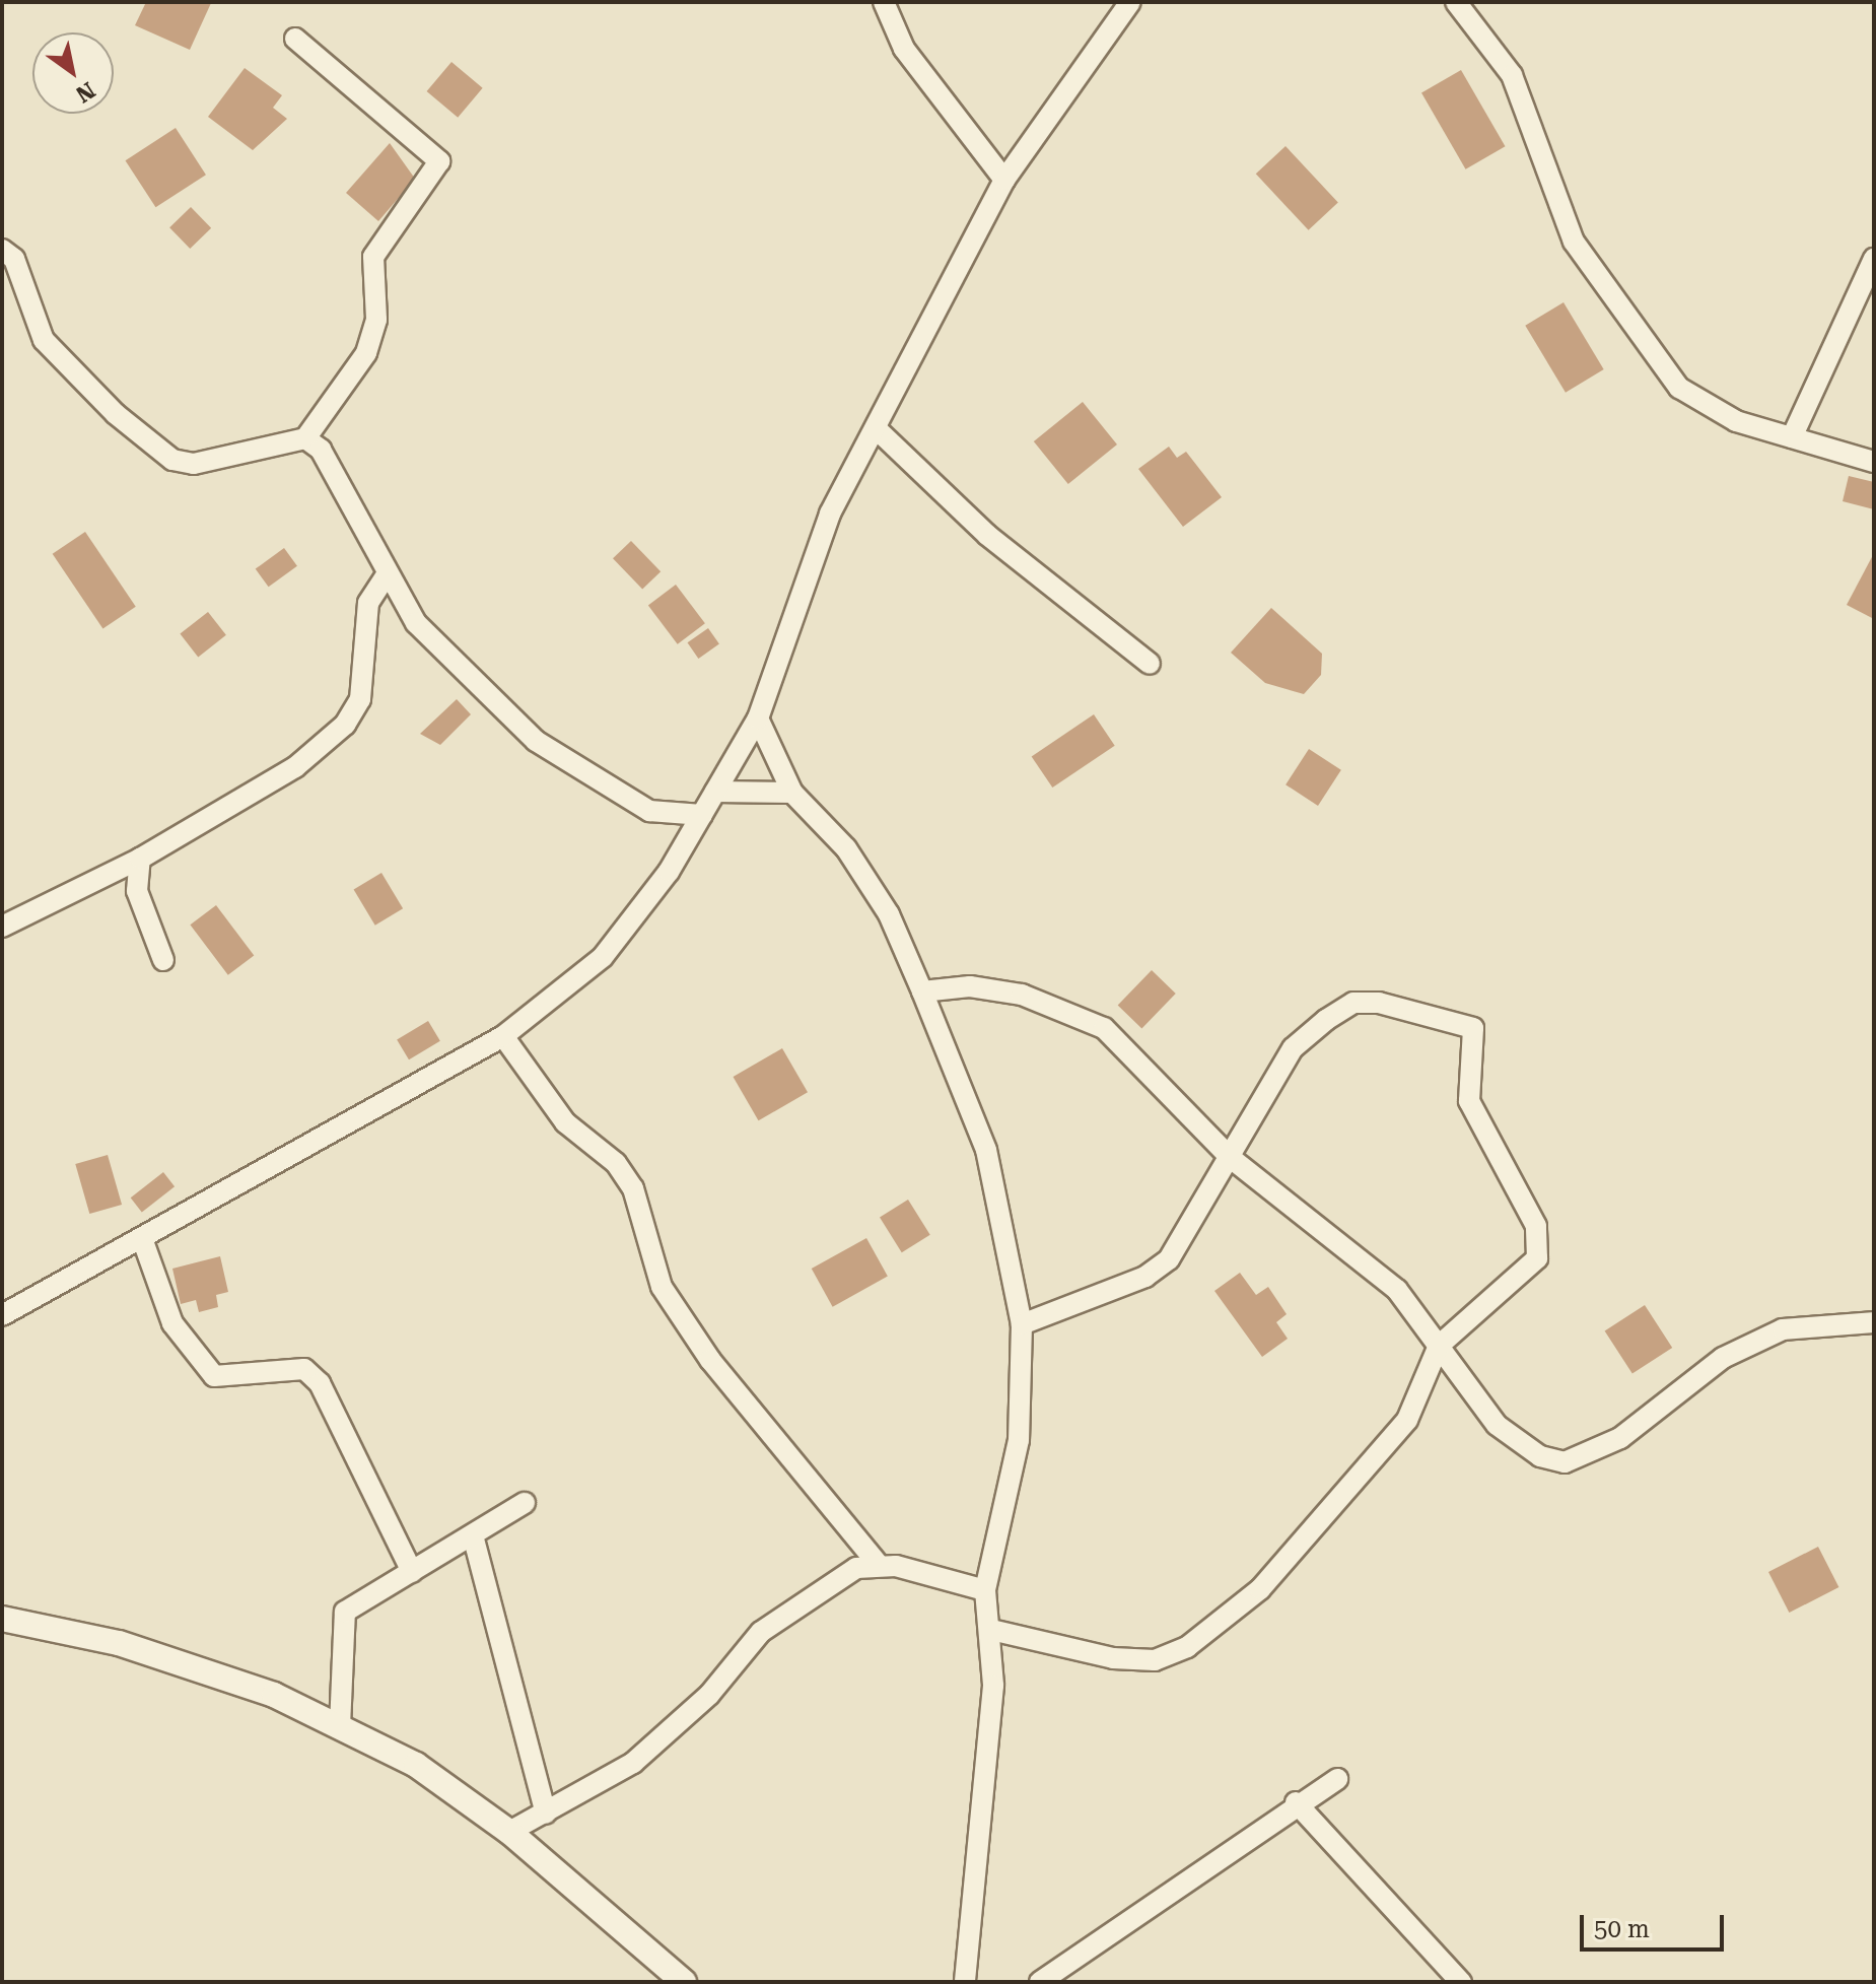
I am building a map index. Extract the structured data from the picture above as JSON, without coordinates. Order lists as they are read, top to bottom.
{
  "scale_bar": "50 m",
  "north": "bottom right"
}
